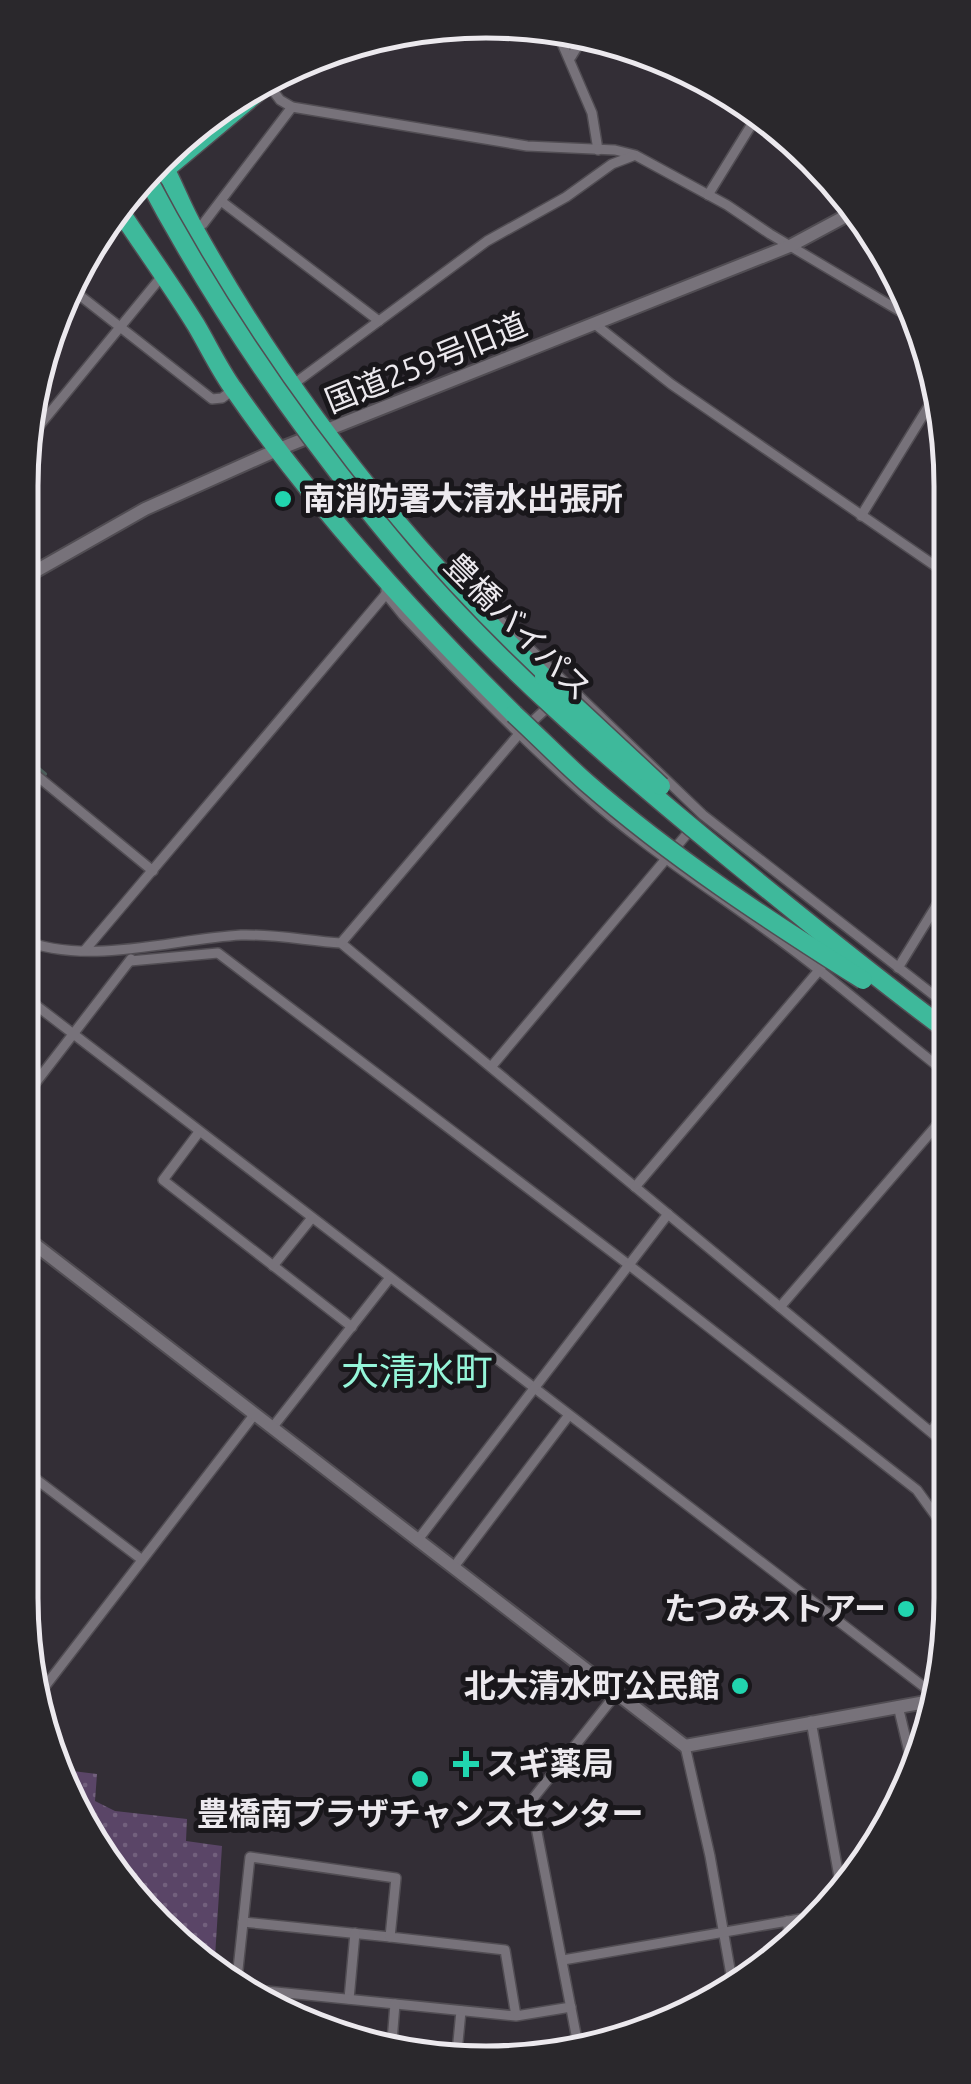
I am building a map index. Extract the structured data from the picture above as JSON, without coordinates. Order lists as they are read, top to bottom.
{
  "streets": {
    "highway": ["豊橋バイパス"],
    "street": ["国道259号旧道"]
  },
  "districts": ["大清水町"],
  "places": {
    "other": [
      "南消防署大清水出張所",
      "たつみストアー",
      "北大清水町公民館",
      "豊橋南プラザチャンスセンター"
    ],
    "health": ["スギ薬局"]
  }
}
